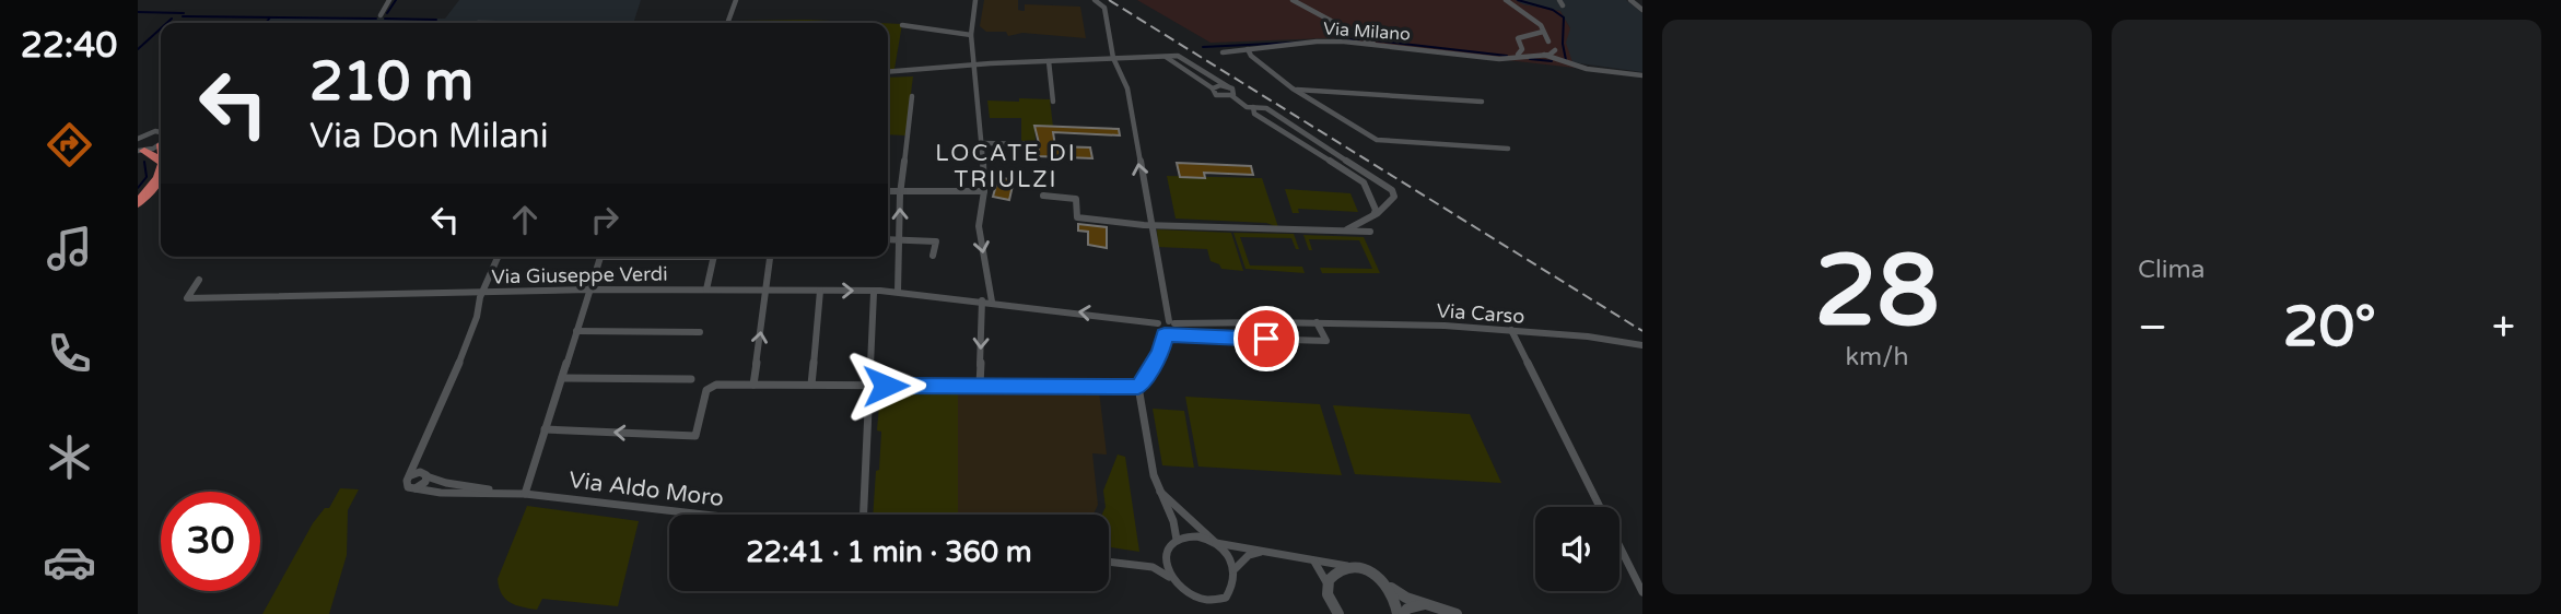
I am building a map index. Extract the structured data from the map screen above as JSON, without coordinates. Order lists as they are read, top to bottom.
{
  "streets": {
    "street": [
      "Via Milano",
      "Via Giuseppe Verdi",
      "Via Carso",
      "Via Aldo Moro"
    ]
  },
  "crossings": [
    ["Via Giuseppe Verdi", "Via Carso"]
  ],
  "districts": ["LOCATE DI TRIULZI"],
  "page": {
    "tabs": "22:40",
    "tile": [
      ["28", "km/h"],
      "Clima"
    ],
    "turn": ["210 m", "Via Don Milani"],
    "heat": ["−", "20°", "+"],
    "limit": "30",
    "trip": "22:41 · 1 min · 360 m"
  }
}
